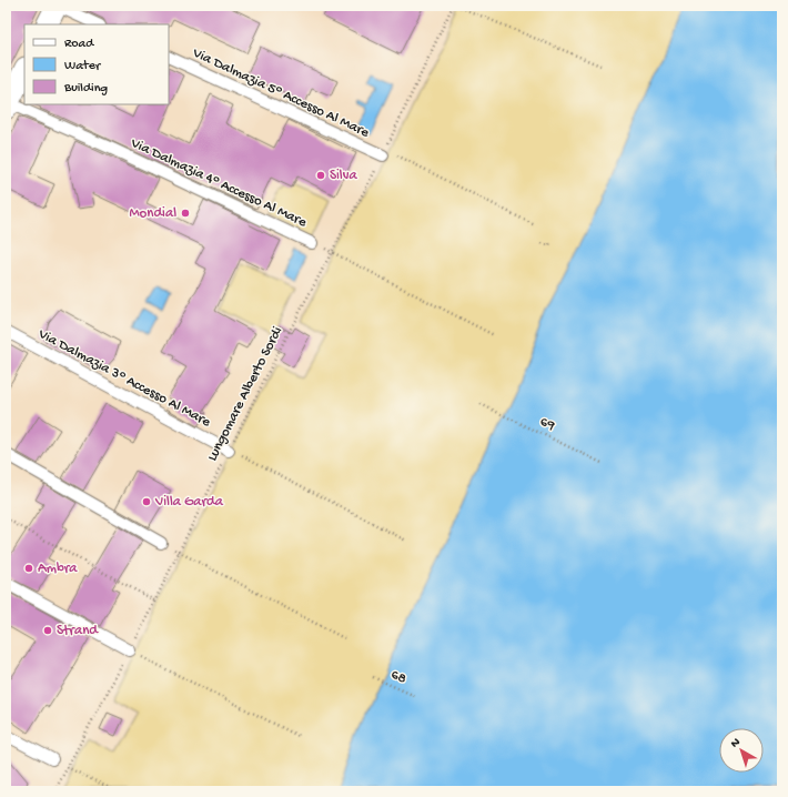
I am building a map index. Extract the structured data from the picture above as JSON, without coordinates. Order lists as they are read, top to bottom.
{
  "streets": {
    "lane": ["Via Dalmazia 5° Accesso Al Mare", "Via Dalmazia 4° Accesso Al Mare", "Via Dalmazia 3° Accesso Al Mare"],
    "path": ["Lungomare Alberto Sordi", "69", "68"]
  },
  "crossings": [
    ["Via Dalmazia 5° Accesso Al Mare", "Lungomare Alberto Sordi"],
    ["Via Dalmazia 3° Accesso Al Mare", "Lungomare Alberto Sordi"]
  ],
  "places": [
    "Silva",
    "Mondial",
    "Villa Garda",
    "Ambra",
    "Strand"
  ],
  "legend": ["Road", "Water", "Building"],
  "north": "top left"
}
